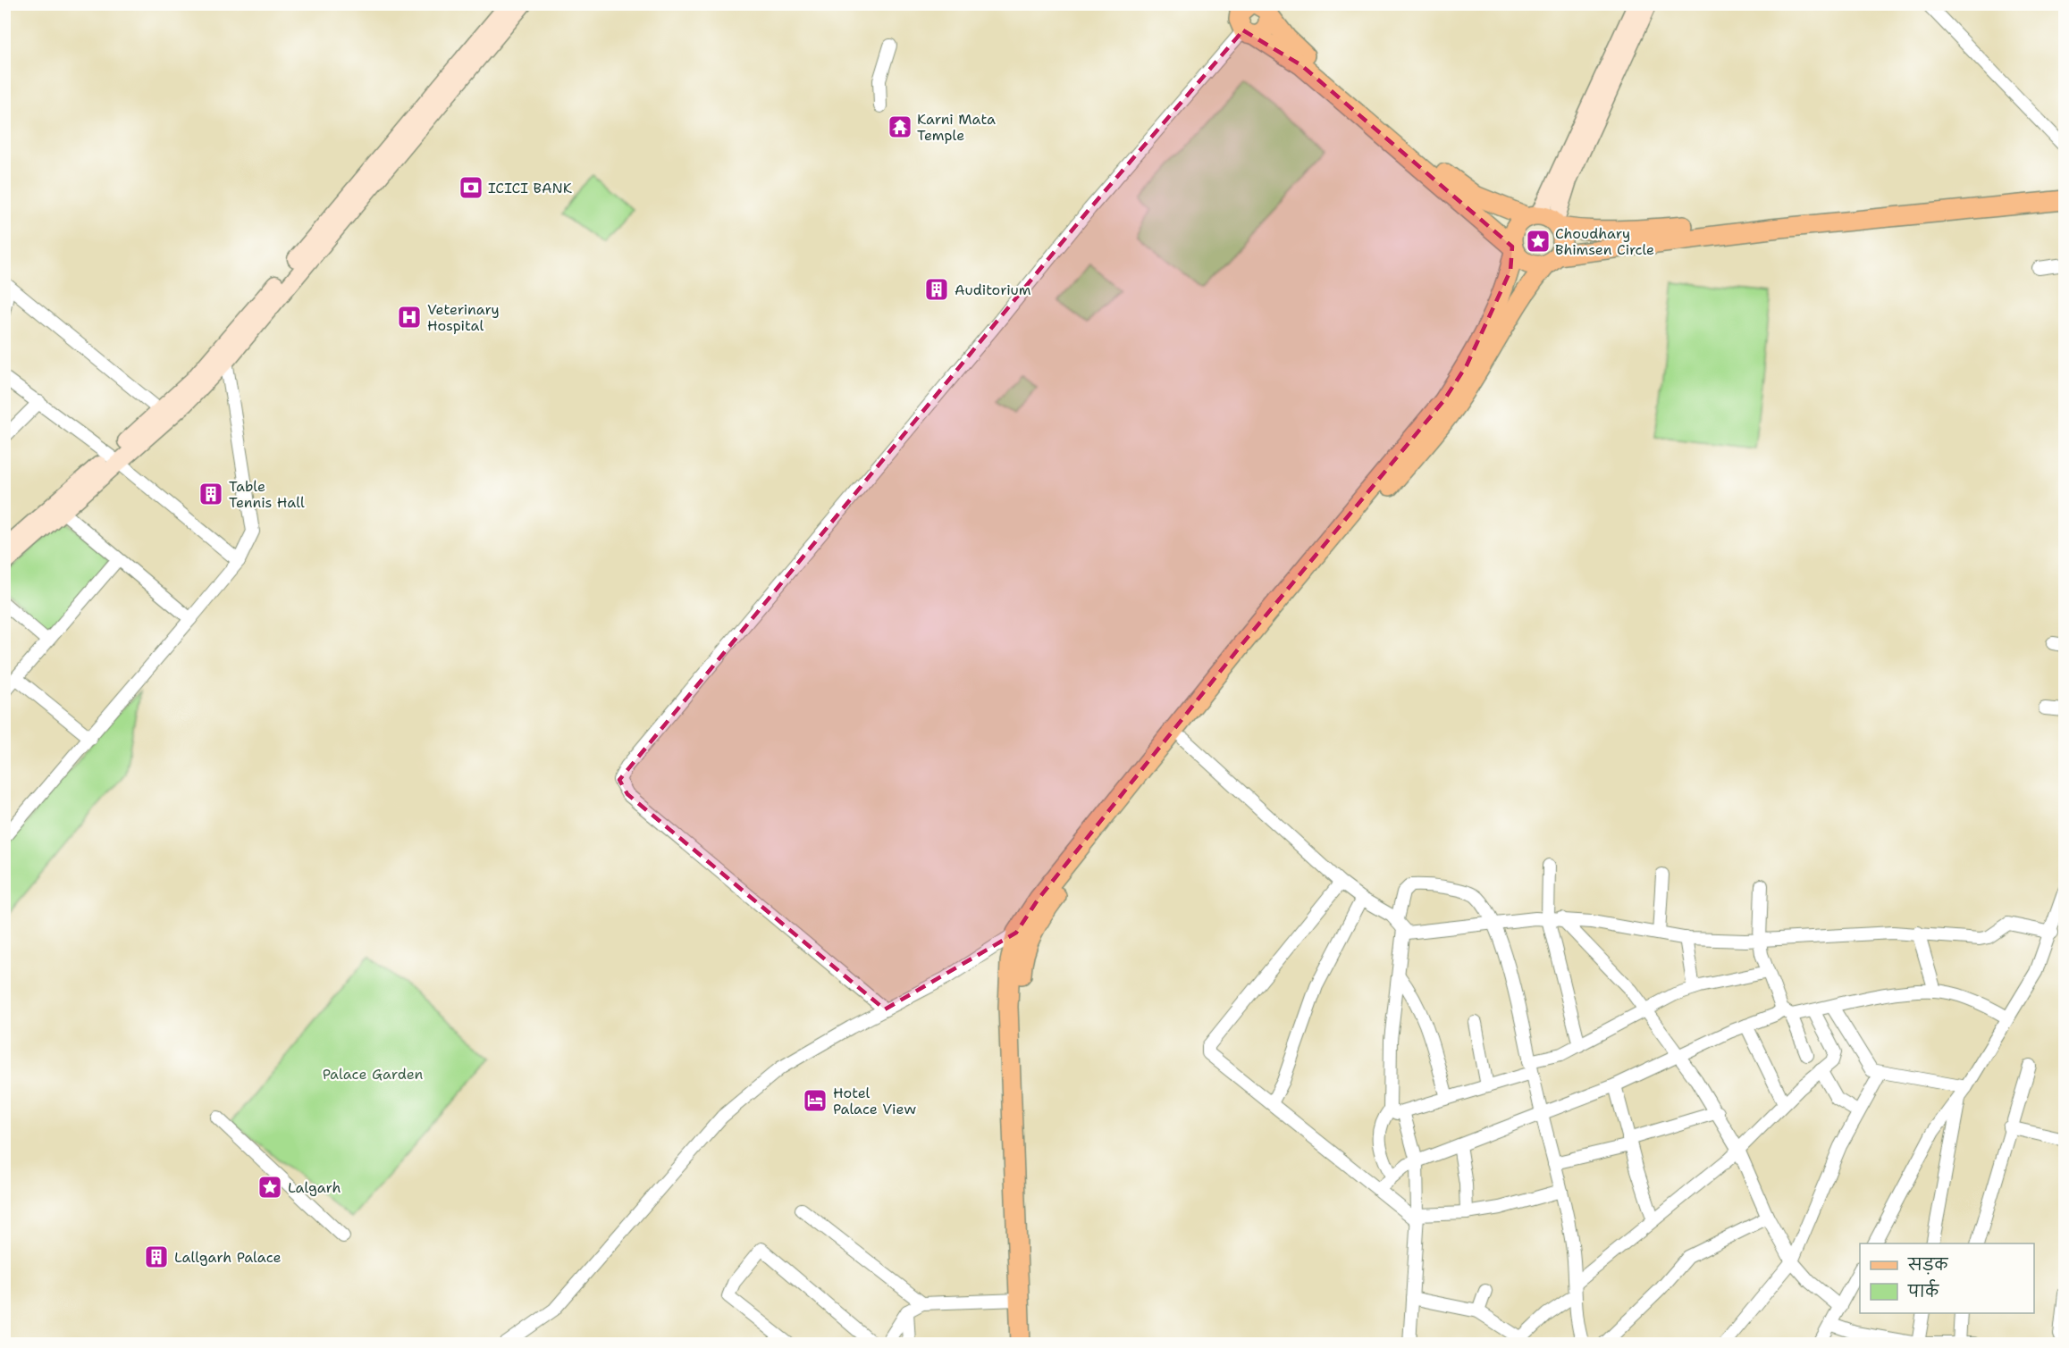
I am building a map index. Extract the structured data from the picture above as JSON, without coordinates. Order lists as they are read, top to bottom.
{
  "parks": ["Palace Garden"],
  "places": {
    "temple": ["Karni Mata Temple"],
    "bank": ["ICICI BANK"],
    "place": ["Choudhary Bhimsen Circle", "Lalgarh"],
    "building": ["Auditorium", "Table Tennis Hall", "Lallgarh Palace"],
    "hospital": ["Veterinary Hospital"],
    "hotel": ["Hotel Palace View"]
  },
  "legend": ["सड़क", "पार्क"]
}
